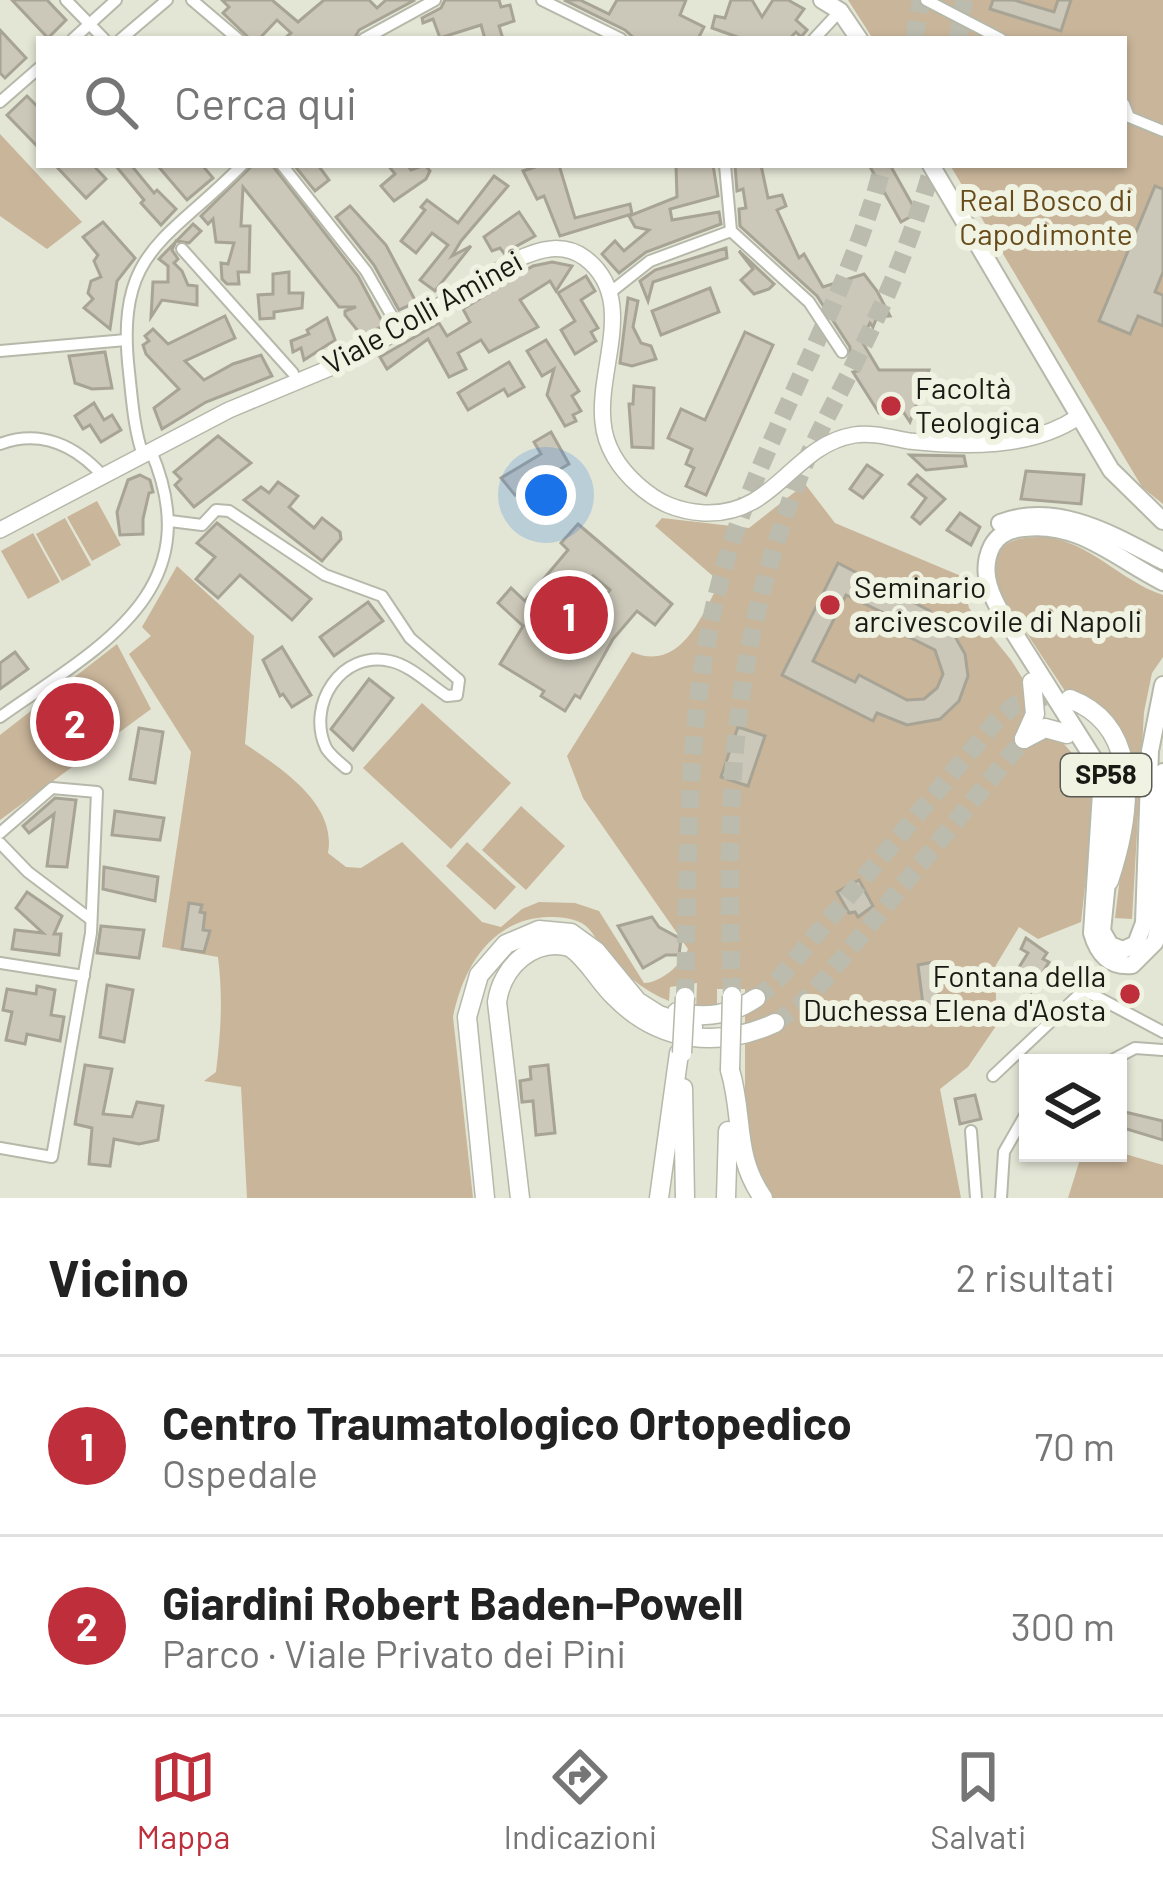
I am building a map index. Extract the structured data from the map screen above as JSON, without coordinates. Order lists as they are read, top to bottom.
{
  "streets": {
    "main road": ["Viale Colli Aminei", "SP58"]
  },
  "parks": ["Real Bosco di Capodimonte"],
  "places": ["Facoltà Teologica", "Seminario arcivescovile di Napoli", "Fontana della Duchessa Elena d'Aosta"],
  "page": {
    "search": "Cerca qui",
    "pins": ["1", "2"],
    "heading": ["Vicino", "2 risultati"],
    "list": [
      {
        "mark": "1",
        "name": "Centro Traumatologico Ortopedico",
        "note": "Ospedale",
        "value": "70 m"
      },
      {
        "mark": "2",
        "name": "Giardini Robert Baden-Powell",
        "note": "Parco · Viale Privato dei Pini",
        "value": "300 m"
      }
    ],
    "nav": ["Mappa", "Indicazioni", "Salvati"]
  }
}
